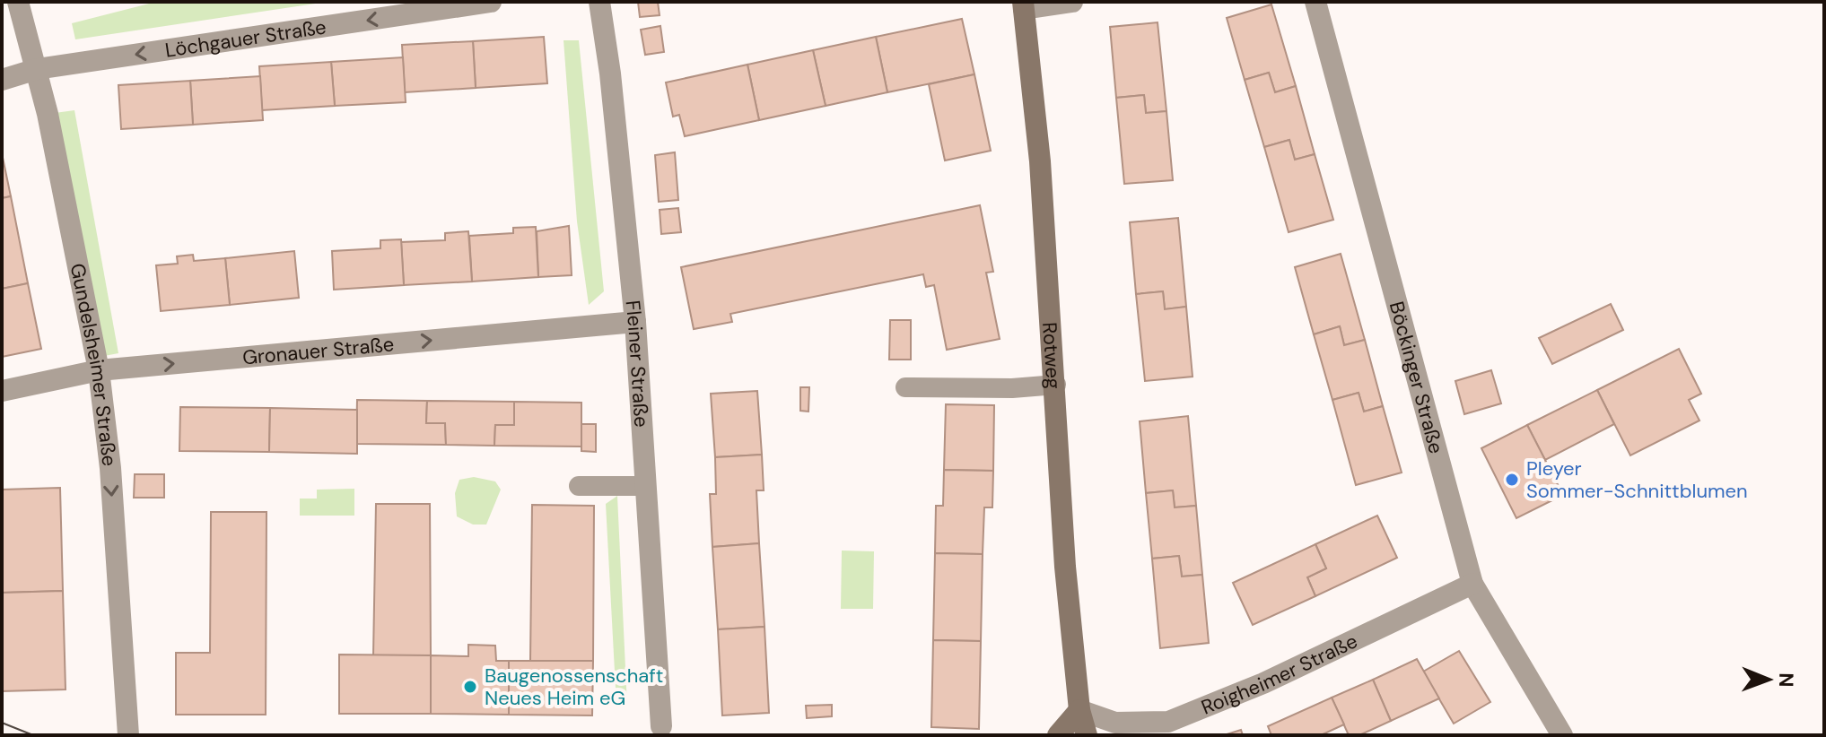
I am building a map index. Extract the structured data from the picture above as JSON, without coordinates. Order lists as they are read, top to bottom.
{
  "streets": {
    "main road": ["Rotweg"],
    "street": [
      "Löchgauer Straße",
      "Gronauer Straße",
      "Fleiner Straße",
      "Gundelsheimer Straße",
      "Böckinger Straße",
      "Roigheimer Straße"
    ]
  },
  "crossings": [
    ["Löchgauer Straße", "Gundelsheimer Straße"],
    ["Gronauer Straße", "Fleiner Straße"],
    ["Gronauer Straße", "Gundelsheimer Straße"],
    ["Rotweg", "Roigheimer Straße"],
    ["Böckinger Straße", "Roigheimer Straße"]
  ],
  "one_way": ["Löchgauer Straße", "Gronauer Straße", "Gundelsheimer Straße"],
  "places": ["Pleyer Sommer-Schnittblumen", "Baugenossenschaft Neues Heim eG"],
  "north": "right"
}
